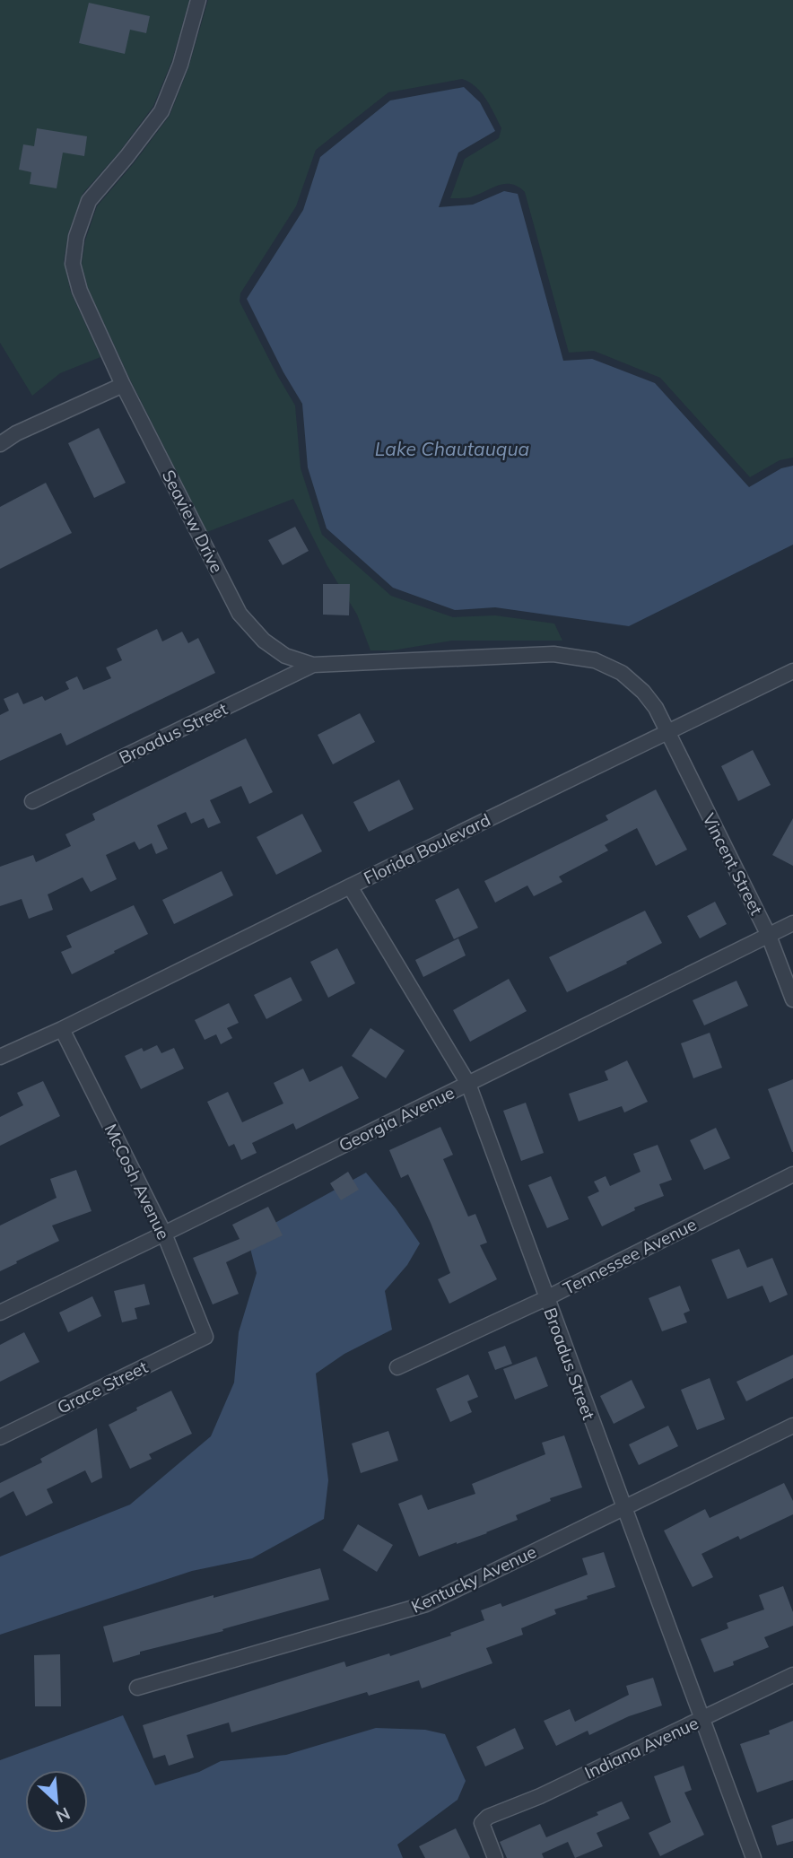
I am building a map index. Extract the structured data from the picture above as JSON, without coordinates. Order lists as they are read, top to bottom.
{
  "streets": {
    "street": [
      "Seaview Drive",
      "Broadus Street",
      "Florida Boulevard",
      "Vincent Street",
      "Georgia Avenue",
      "McCosh Avenue",
      "Tennessee Avenue",
      "Grace Street",
      "Kentucky Avenue",
      "Indiana Avenue"
    ]
  },
  "crossings": [
    ["Seaview Drive", "Broadus Street"],
    ["Seaview Drive", "Florida Boulevard"],
    ["Seaview Drive", "Vincent Street"],
    ["Broadus Street", "Florida Boulevard"],
    ["Broadus Street", "Georgia Avenue"],
    ["Broadus Street", "Tennessee Avenue"],
    ["Broadus Street", "Kentucky Avenue"],
    ["Broadus Street", "Indiana Avenue"],
    ["Florida Boulevard", "Vincent Street"],
    ["Florida Boulevard", "McCosh Avenue"],
    ["Vincent Street", "Georgia Avenue"],
    ["Georgia Avenue", "McCosh Avenue"],
    ["McCosh Avenue", "Grace Street"]
  ],
  "water": ["Lake Chautauqua"],
  "north": "bottom right"
}
